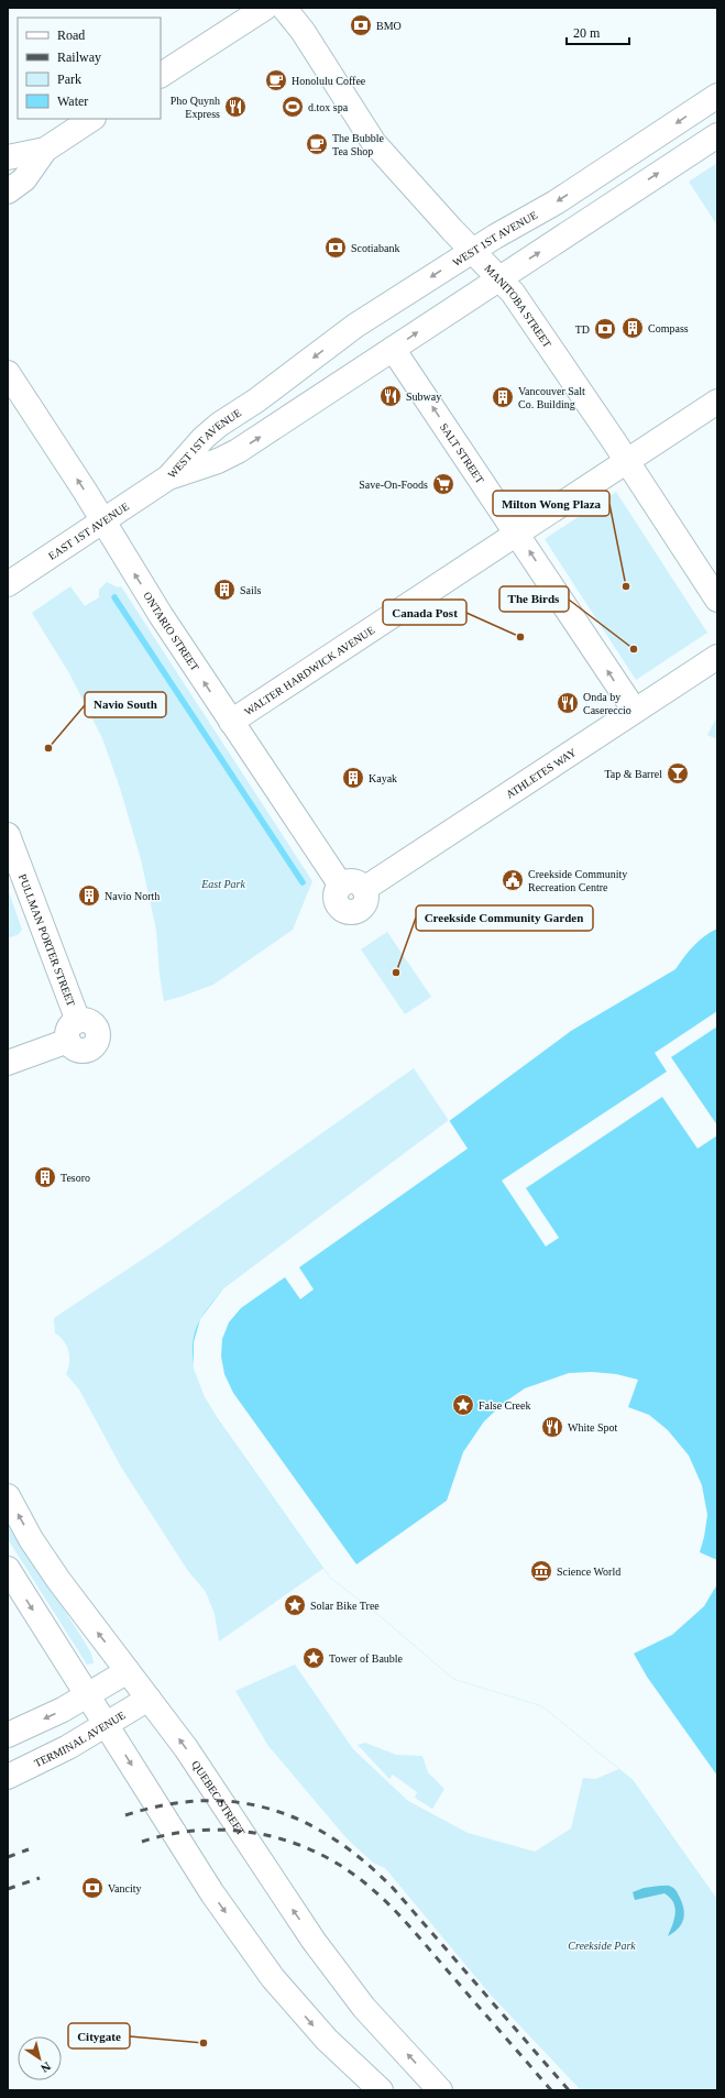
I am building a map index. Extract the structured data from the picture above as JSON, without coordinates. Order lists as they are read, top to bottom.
{
  "streets": {
    "street": [
      "WEST 1ST AVENUE",
      "MANITOBA STREET",
      "SALT STREET",
      "EAST 1ST AVENUE",
      "ONTARIO STREET",
      "WALTER HARDWICK AVENUE",
      "ATHLETES WAY",
      "PULLMAN PORTER STREET",
      "TERMINAL AVENUE",
      "QUEBEC STREET"
    ]
  },
  "crossings": [
    ["WEST 1ST AVENUE", "MANITOBA STREET"],
    ["WEST 1ST AVENUE", "SALT STREET"],
    ["WEST 1ST AVENUE", "EAST 1ST AVENUE"],
    ["MANITOBA STREET", "WALTER HARDWICK AVENUE"],
    ["SALT STREET", "WALTER HARDWICK AVENUE"],
    ["SALT STREET", "ATHLETES WAY"],
    ["EAST 1ST AVENUE", "ONTARIO STREET"],
    ["ONTARIO STREET", "WALTER HARDWICK AVENUE"],
    ["ONTARIO STREET", "ATHLETES WAY"],
    ["TERMINAL AVENUE", "QUEBEC STREET"]
  ],
  "one_way": ["SALT STREET", "ONTARIO STREET"],
  "parks": ["East Park", "Creekside Park"],
  "places": {
    "bank": [
      "BMO",
      "Scotiabank",
      "TD",
      "Vancity"
    ],
    "cafe": ["Honolulu Coffee", "The Bubble Tea Shop"],
    "restaurant": [
      "Pho Quynh Express",
      "Subway",
      "Onda by Casereccio",
      "White Spot"
    ],
    "sports": ["d.tox spa"],
    "building": [
      "Compass",
      "Vancouver Salt Co. Building",
      "Sails",
      "Kayak",
      "Navio North",
      "Tesoro"
    ],
    "supermarket": ["Save-On-Foods"],
    "other": [
      "Milton Wong Plaza",
      "Canada Post",
      "The Birds",
      "Navio South",
      "Creekside Community Garden",
      "Citygate"
    ],
    "bar": ["Tap & Barrel"],
    "public building": ["Creekside Community Recreation Centre"],
    "place": ["False Creek", "Solar Bike Tree", "Tower of Bauble"],
    "museum": ["Science World"]
  },
  "legend": [
    "Road",
    "Railway",
    "Park",
    "Water"
  ],
  "scale_bar": "20 m",
  "north": "bottom right"
}
